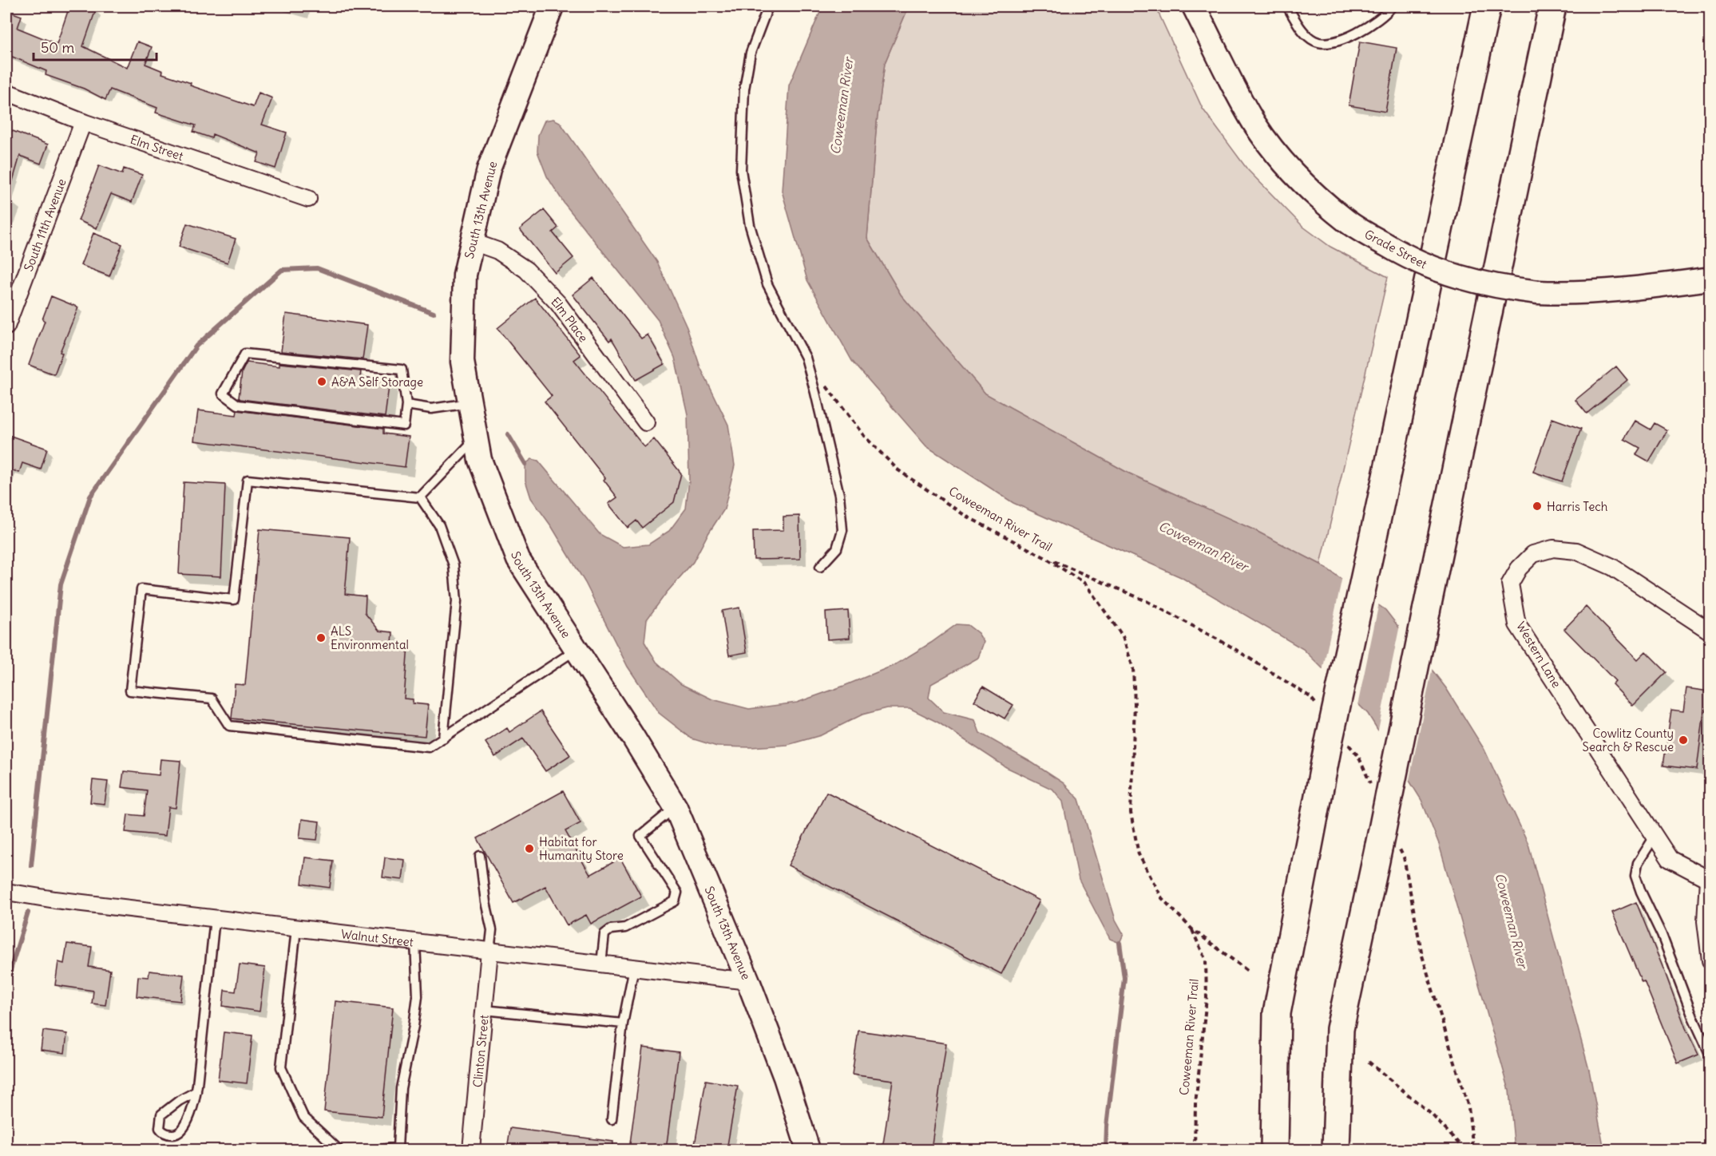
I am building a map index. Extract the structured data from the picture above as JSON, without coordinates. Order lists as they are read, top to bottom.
{
  "streets": {
    "main road": ["South 13th Avenue", "Grade Street"],
    "street": [
      "Elm Street",
      "South 11th Avenue",
      "Elm Place",
      "Western Lane",
      "Walnut Street",
      "Clinton Street"
    ],
    "path": ["Coweeman River Trail"]
  },
  "crossings": [
    ["Elm Street", "South 11th Avenue"],
    ["South 13th Avenue", "Elm Place"],
    ["South 13th Avenue", "Walnut Street"],
    ["Walnut Street", "Clinton Street"]
  ],
  "water": ["Coweeman River"],
  "places": [
    "A&A Self Storage",
    "Harris Tech",
    "ALS Environmental",
    "Cowlitz County Search & Rescue",
    "Habitat for Humanity Store"
  ],
  "scale_bar": "50 m"
}
